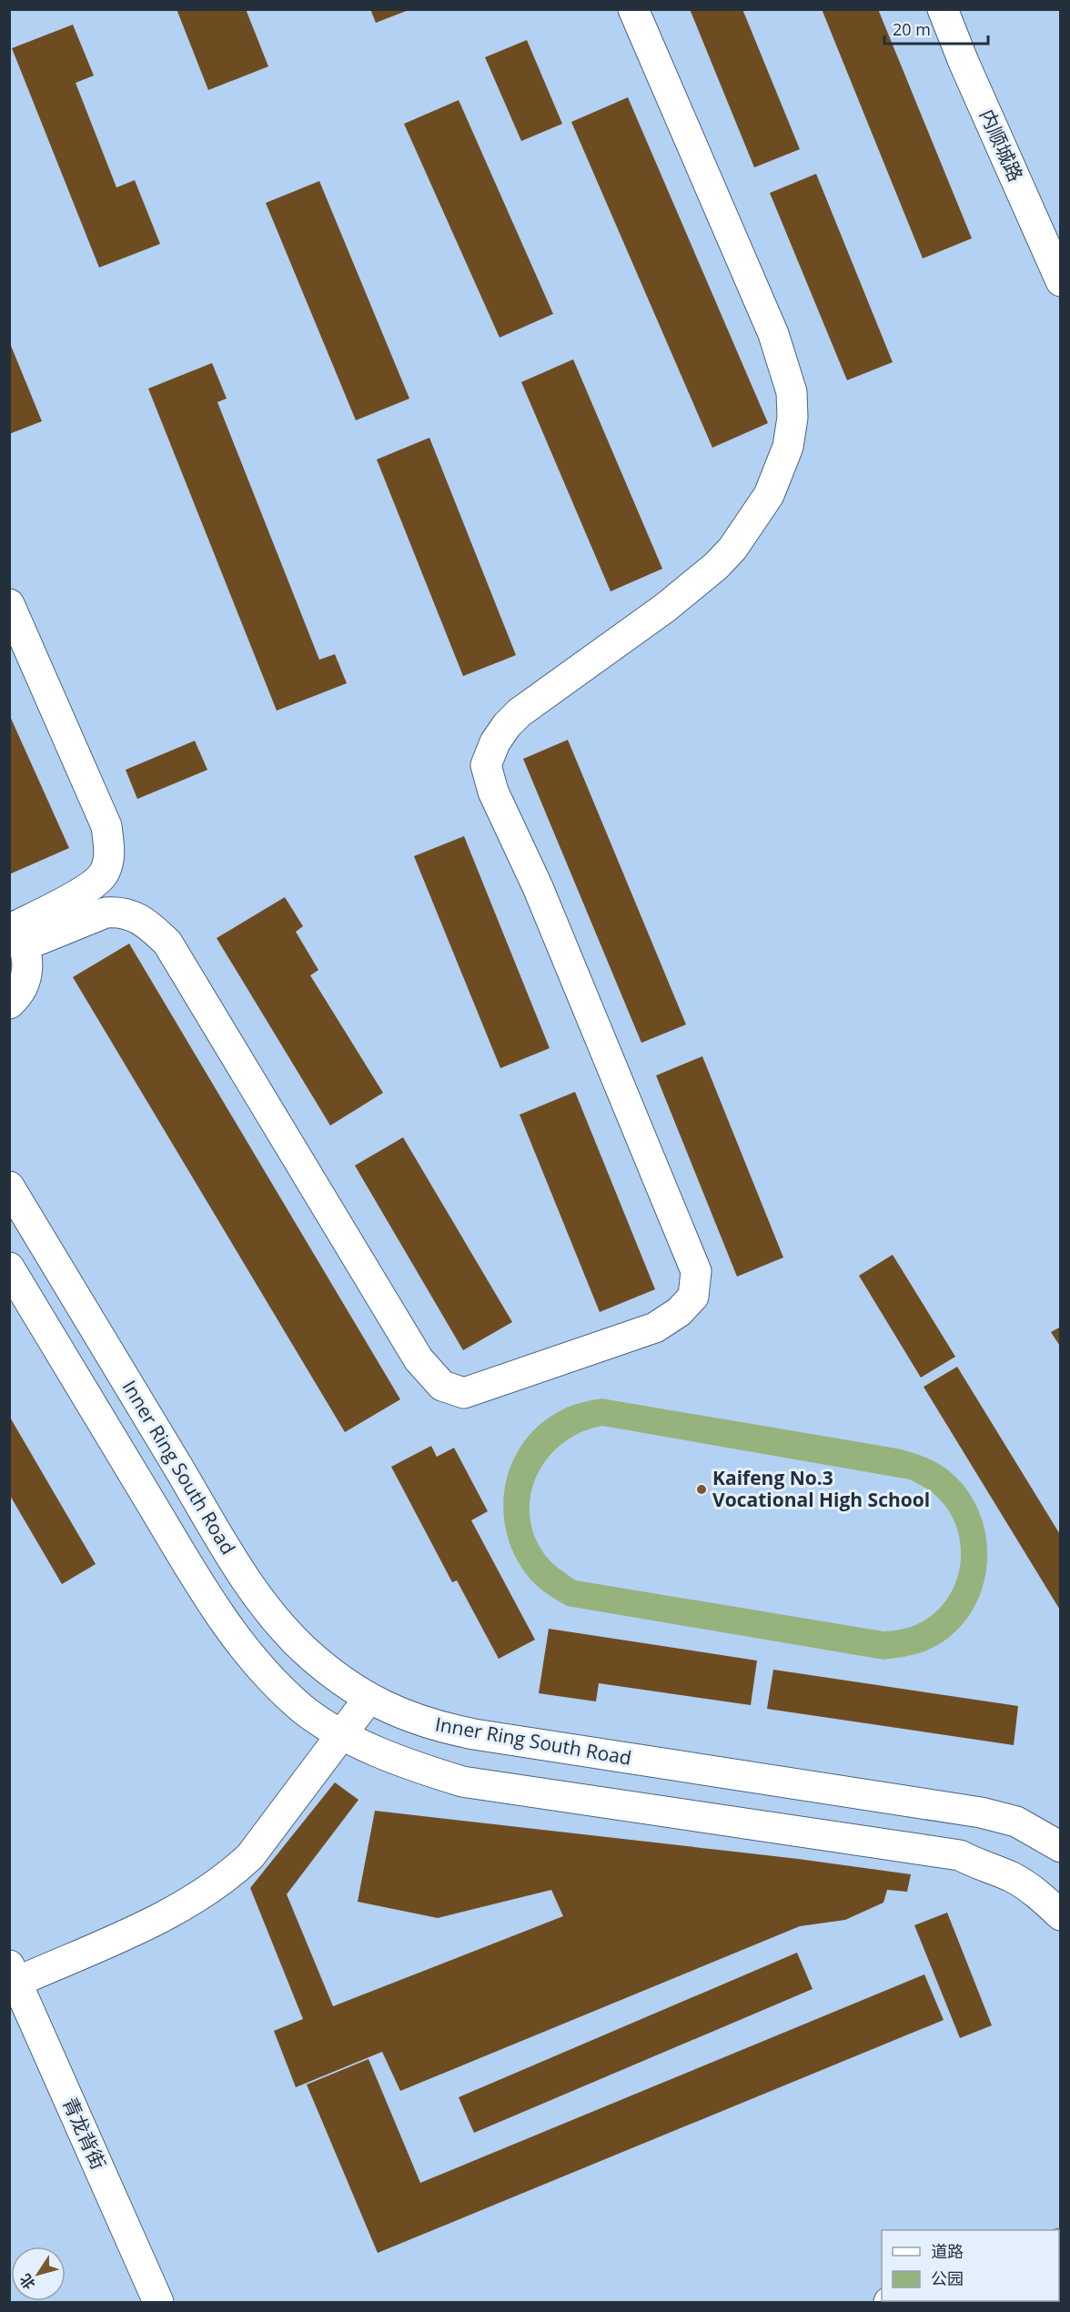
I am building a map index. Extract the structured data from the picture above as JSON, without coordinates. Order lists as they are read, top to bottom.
{
  "streets": {
    "street": ["内顺城路", "Inner Ring South Road", "青龙背街"]
  },
  "places": ["Kaifeng No.3 Vocational High School"],
  "legend": ["道路", "公园"],
  "scale_bar": "20 m",
  "north": "bottom left"
}
